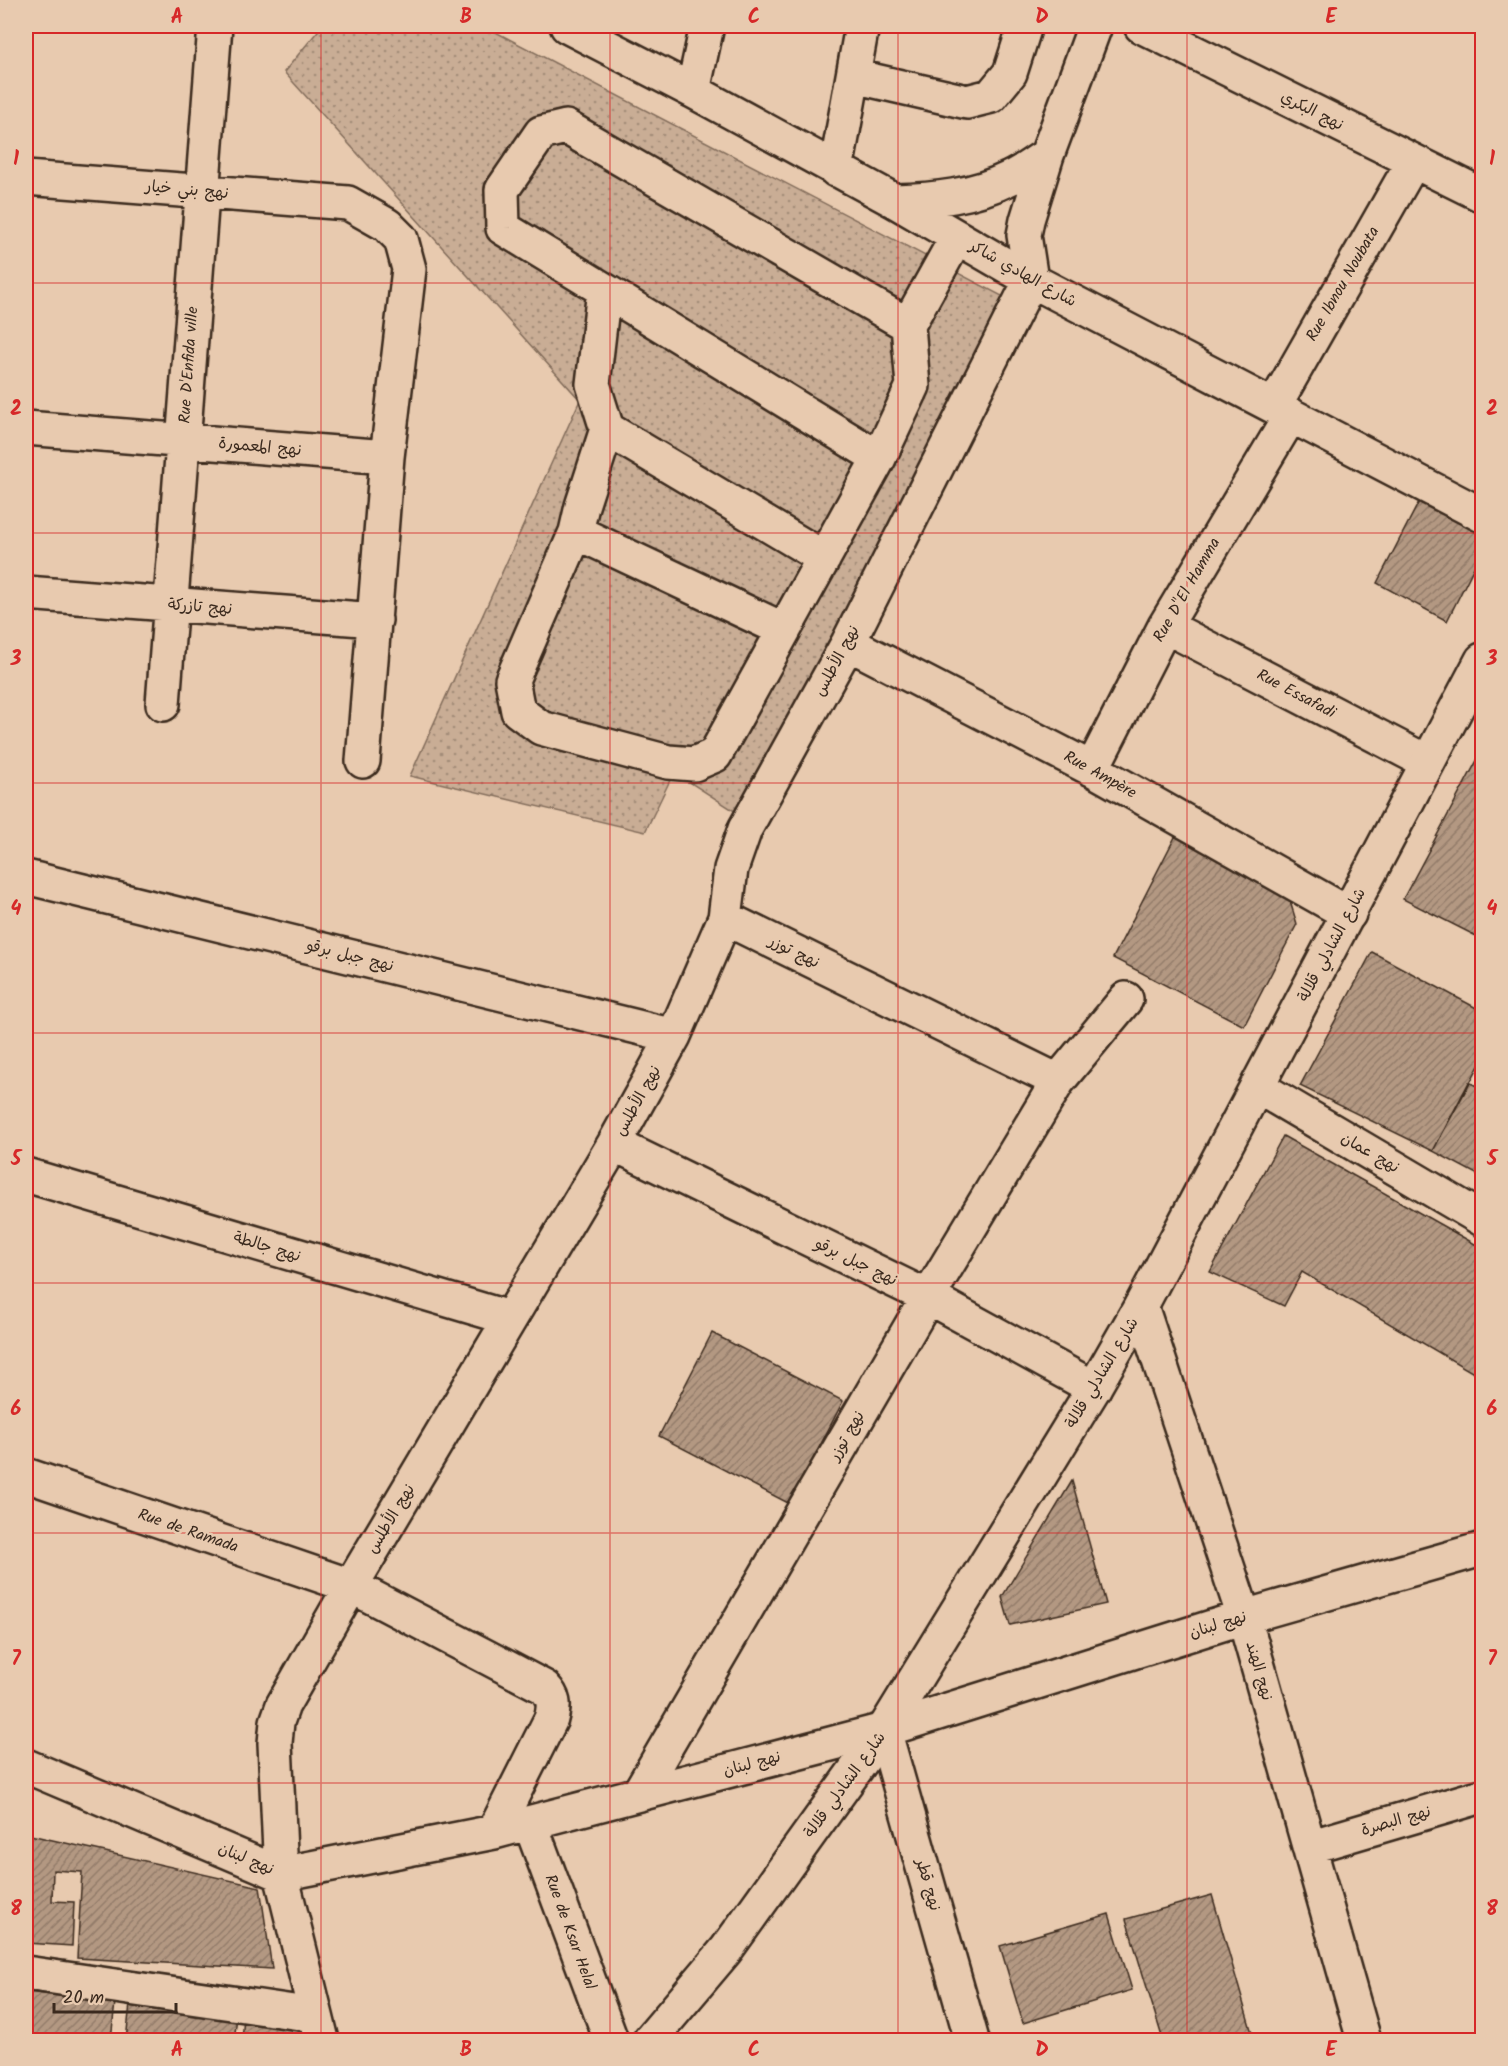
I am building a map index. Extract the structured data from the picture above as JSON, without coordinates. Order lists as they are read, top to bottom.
{
  "streets": {
    "street": [
      "نهج البكري",
      "نهج بني خيار",
      "شارع الهادي شاكر",
      "Rue Ibnou Noubata",
      "Rue D'Enfida ville",
      "نهج المعمورة",
      "Rue D\"El Hamma",
      "نهج تازركة",
      "نهج الأطلس",
      "Rue Essafadi",
      "Rue Ampère",
      "شارع الشادلي قلالة",
      "نهج توزر",
      "نهج جبل برقو",
      "نهج عمان",
      "نهج جالطة",
      "Rue de Ramada",
      "نهج لبنان",
      "نهج الهند",
      "نهج البصرة",
      "نهج قطر",
      "Rue de Ksar Helal"
    ]
  },
  "crossings": [
    ["نهج البكري", "Rue Ibnou Noubata"],
    ["نهج بني خيار", "Rue D'Enfida ville"],
    ["نهج بني خيار", "نهج المعمورة"],
    ["شارع الهادي شاكر", "Rue Ibnou Noubata"],
    ["شارع الهادي شاكر", "Rue D\"El Hamma"],
    ["شارع الهادي شاكر", "نهج الأطلس"],
    ["Rue Ibnou Noubata", "Rue D\"El Hamma"],
    ["Rue D'Enfida ville", "نهج المعمورة"],
    ["Rue D'Enfida ville", "نهج تازركة"],
    ["Rue D\"El Hamma", "Rue Essafadi"],
    ["Rue D\"El Hamma", "Rue Ampère"],
    ["نهج الأطلس", "Rue Ampère"],
    ["نهج الأطلس", "نهج توزر"],
    ["نهج الأطلس", "نهج جبل برقو"],
    ["نهج الأطلس", "نهج جالطة"],
    ["نهج الأطلس", "Rue de Ramada"],
    ["نهج الأطلس", "نهج لبنان"],
    ["Rue Essafadi", "شارع الشادلي قلالة"],
    ["Rue Ampère", "شارع الشادلي قلالة"],
    ["شارع الشادلي قلالة", "نهج جبل برقو"],
    ["شارع الشادلي قلالة", "نهج عمان"],
    ["شارع الشادلي قلالة", "نهج لبنان"],
    ["شارع الشادلي قلالة", "نهج الهند"],
    ["شارع الشادلي قلالة", "نهج قطر"],
    ["نهج توزر", "نهج جبل برقو"],
    ["نهج توزر", "نهج لبنان"],
    ["Rue de Ramada", "نهج لبنان"],
    ["نهج لبنان", "نهج الهند"],
    ["نهج لبنان", "نهج قطر"],
    ["نهج لبنان", "Rue de Ksar Helal"],
    ["نهج الهند", "نهج البصرة"]
  ],
  "scale_bar": "20 m",
  "grid": {
    "columns": [
      "A",
      "B",
      "C",
      "D",
      "E"
    ],
    "rows": [
      "1",
      "2",
      "3",
      "4",
      "5",
      "6",
      "7",
      "8"
    ]
  }
}
